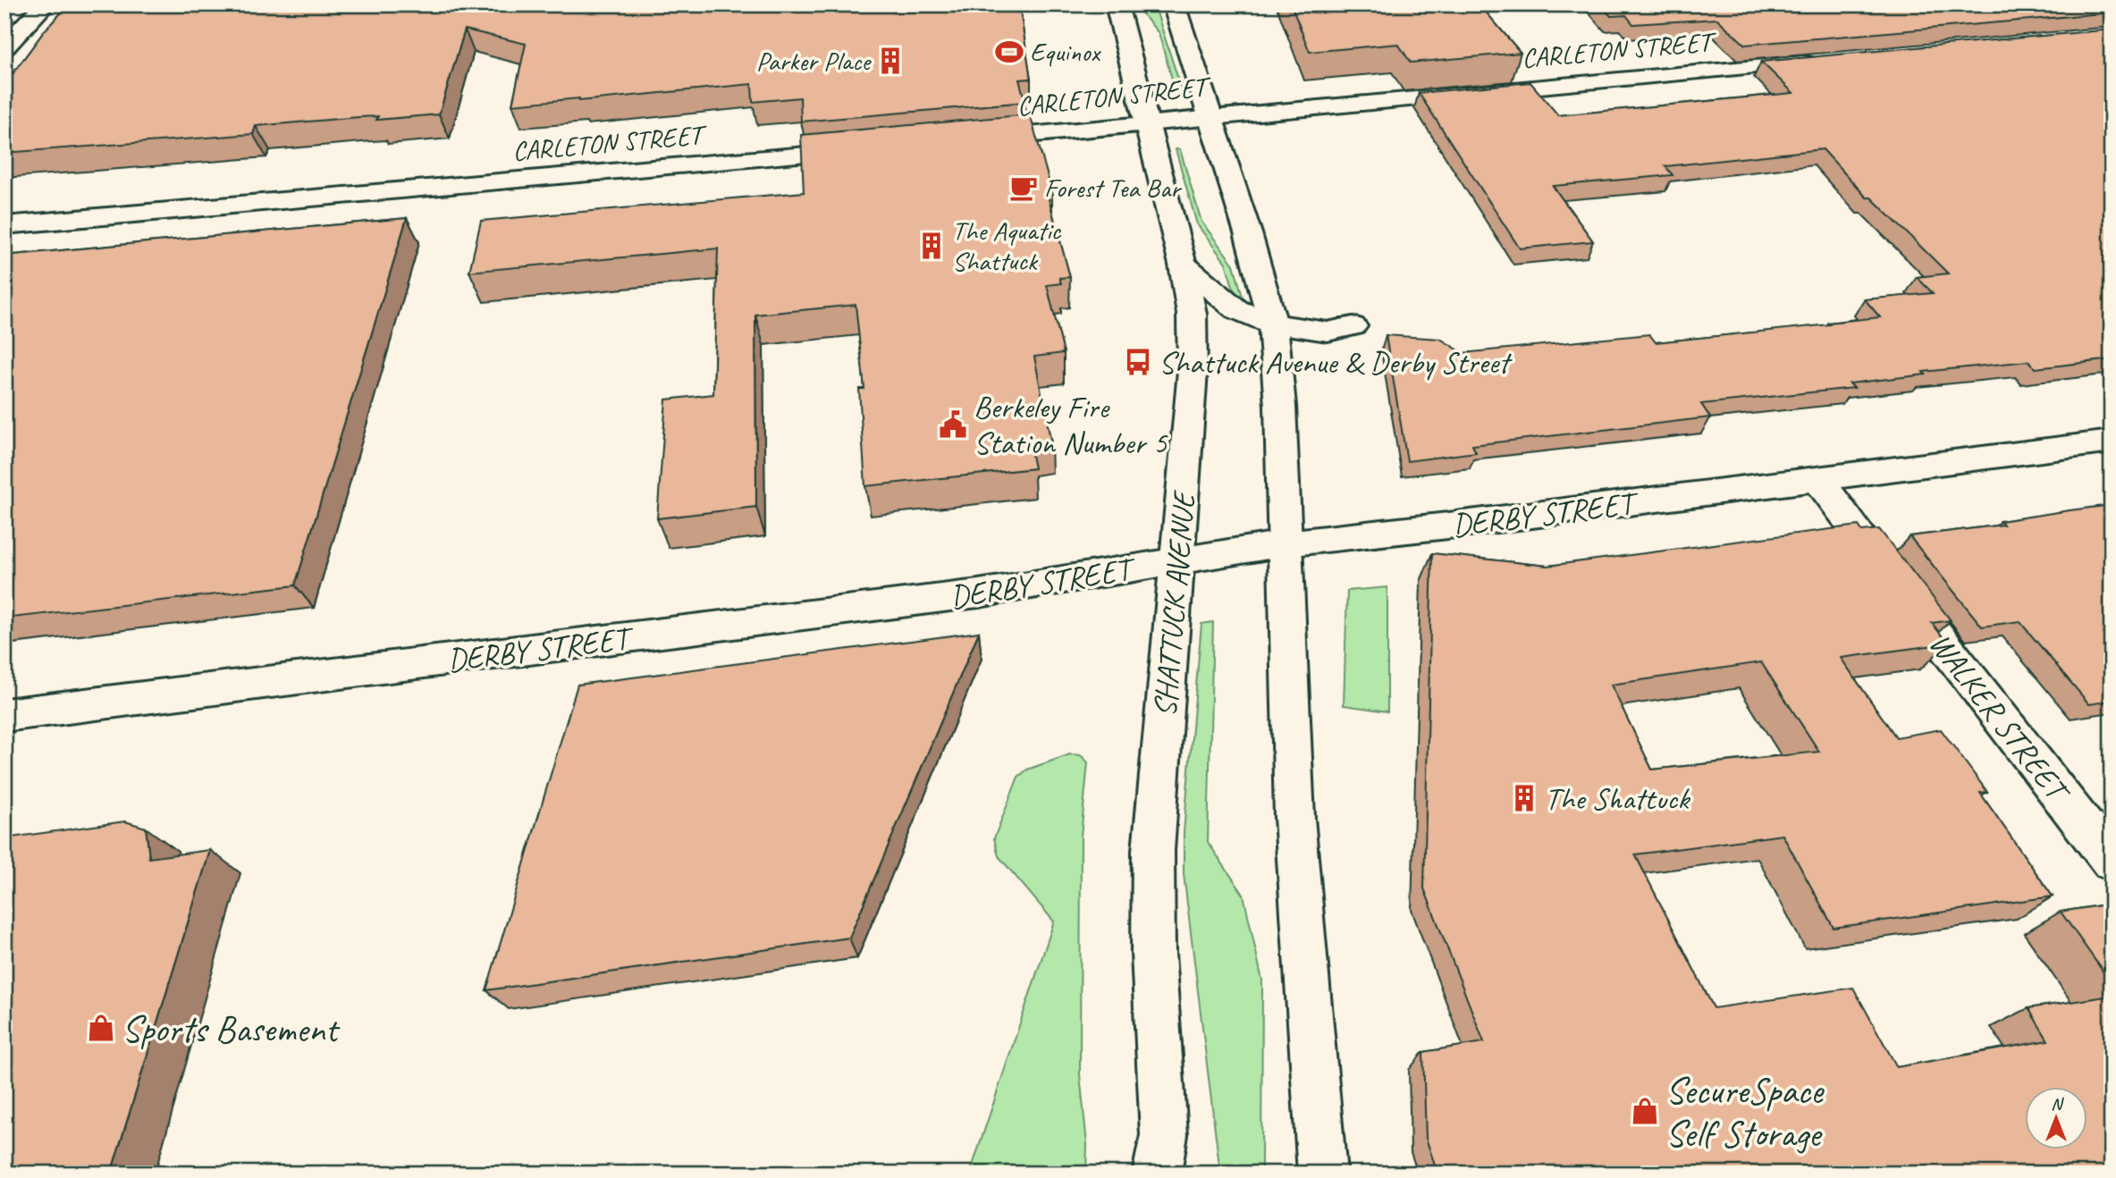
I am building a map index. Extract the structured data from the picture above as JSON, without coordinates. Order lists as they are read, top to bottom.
{
  "streets": {
    "street": [
      "CARLETON STREET",
      "DERBY STREET",
      "SHATTUCK AVENUE",
      "WALKER STREET"
    ]
  },
  "crossings": [
    ["CARLETON STREET", "SHATTUCK AVENUE"],
    ["DERBY STREET", "SHATTUCK AVENUE"],
    ["DERBY STREET", "WALKER STREET"]
  ],
  "places": {
    "sports": ["Equinox"],
    "building": ["Parker Place", "The Aquatic Shattuck", "The Shattuck"],
    "cafe": ["Forest Tea Bar"],
    "bus stop": ["Shattuck Avenue & Derby Street"],
    "public building": ["Berkeley Fire Station Number 5"],
    "shop": ["Sports Basement", "SecureSpace Self Storage"]
  },
  "north": "top"
}
